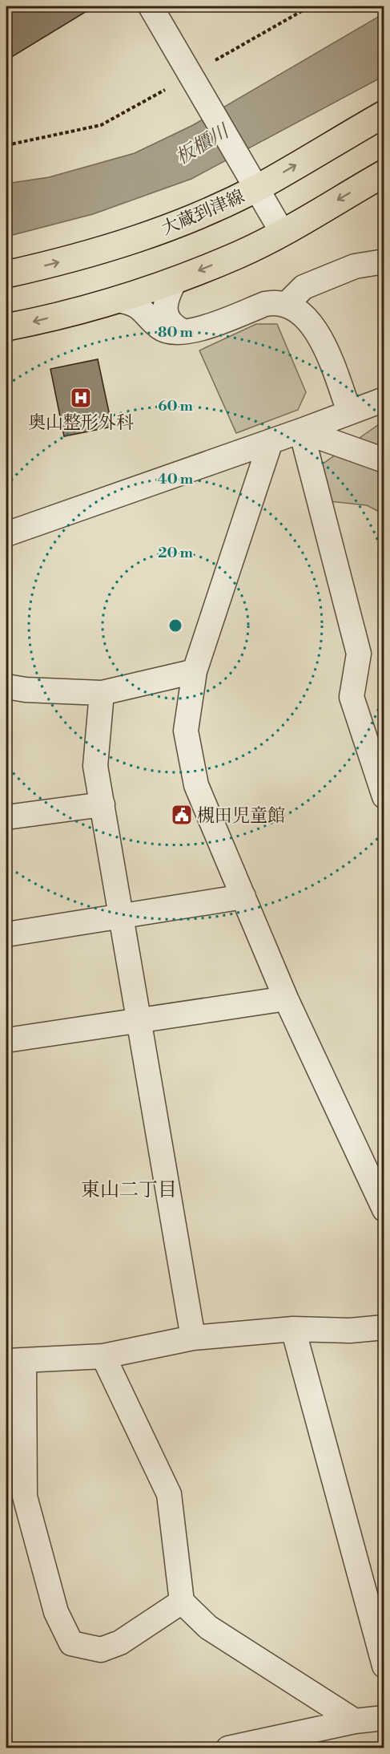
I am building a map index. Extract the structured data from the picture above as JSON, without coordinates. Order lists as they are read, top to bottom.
{
  "streets": {
    "main road": ["大蔵到津線"]
  },
  "districts": ["東山二丁目"],
  "water": ["板櫃川"],
  "places": {
    "hospital": ["奥山整形外科"],
    "public building": ["槻田児童館"]
  },
  "rings": [
    "80 m",
    "60 m",
    "40 m",
    "20 m"
  ]
}
